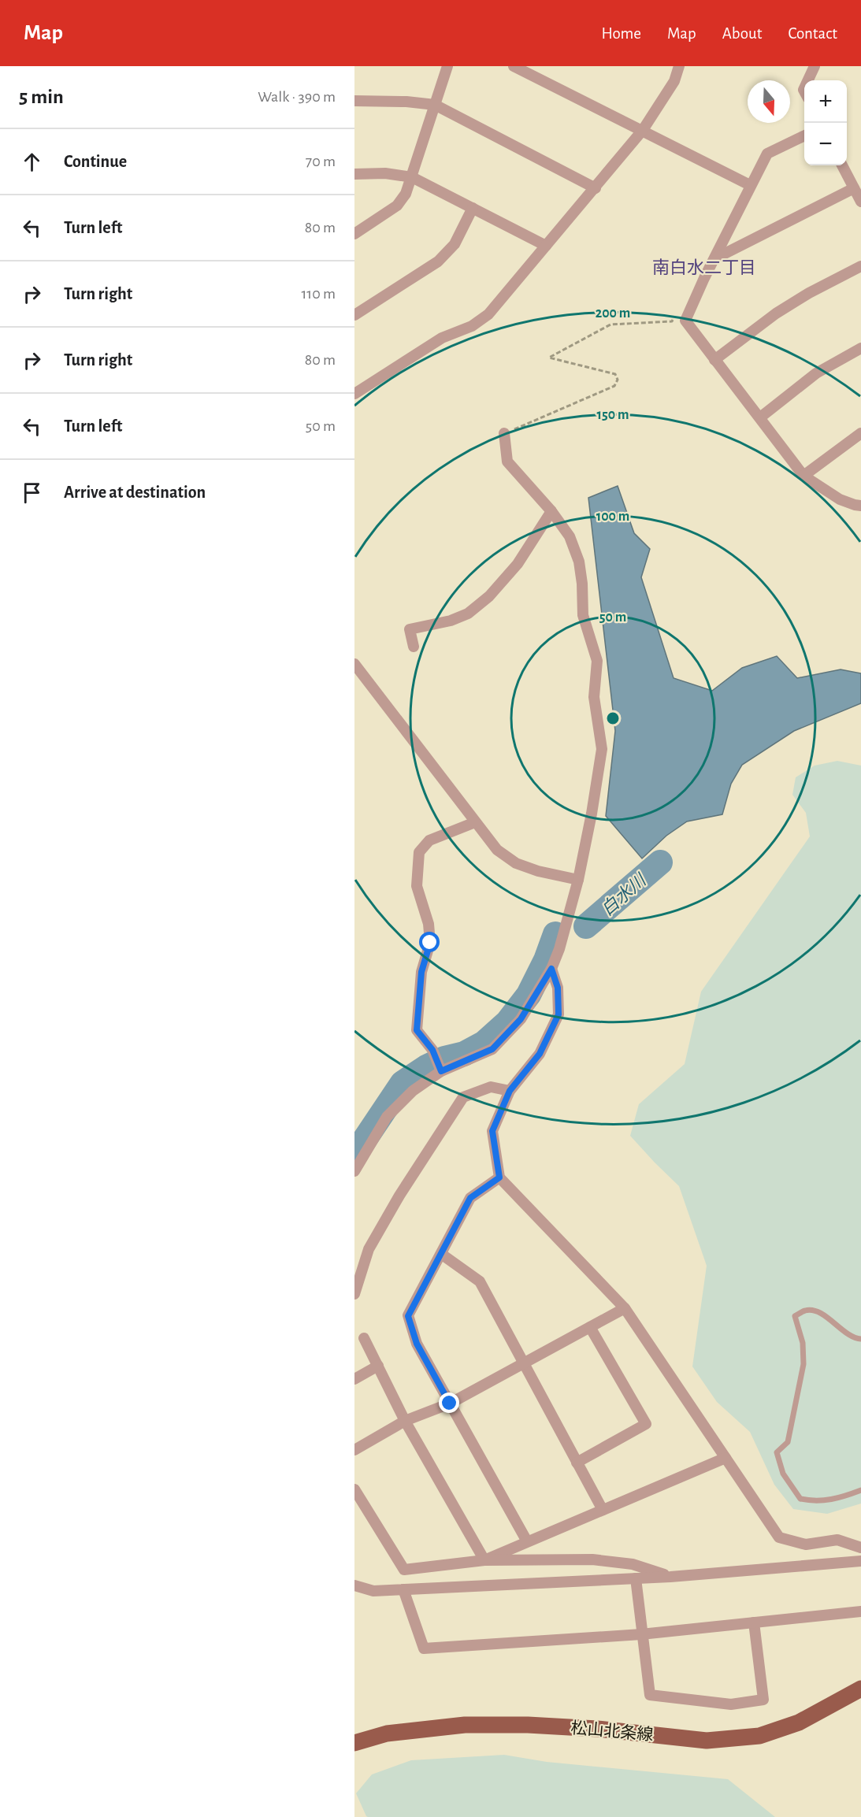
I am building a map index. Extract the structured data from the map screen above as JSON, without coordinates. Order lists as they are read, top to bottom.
{
  "streets": {
    "main road": ["松山北条線"]
  },
  "districts": ["南白水二丁目"],
  "water": ["白水川"],
  "north": "bottom",
  "page": {
    "header": "Map",
    "nav": [
      "Home",
      "Map",
      "About",
      "Contact"
    ],
    "heading": ["5 min", "Walk · 390 m"],
    "map_buttons": ["+", "−"],
    "list": [
      ["Continue", "70 m"],
      ["Turn left", "80 m"],
      ["Turn right", "110 m"],
      ["Turn right", "80 m"],
      ["Turn left", "50 m"],
      "Arrive at destination"
    ]
  },
  "rings": [
    "200 m",
    "150 m",
    "100 m",
    "50 m"
  ]
}
